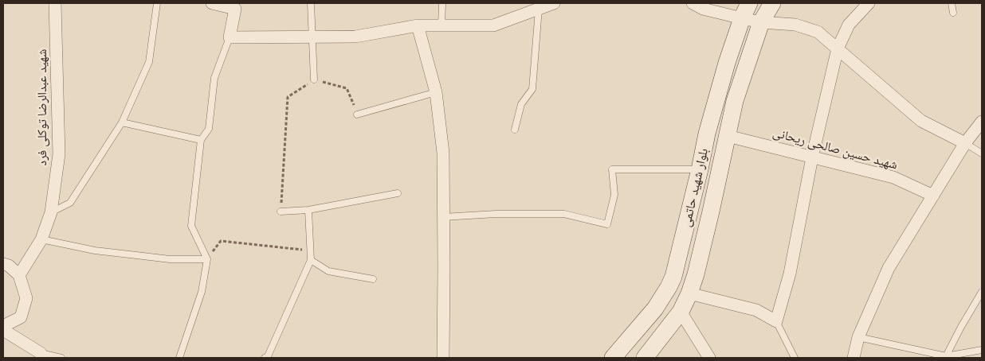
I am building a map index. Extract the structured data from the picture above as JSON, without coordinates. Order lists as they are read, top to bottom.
{
  "streets": {
    "main road": ["بلوار شهید حاتمی"],
    "street": ["شهید عبدالرضا توکلی فرد", "شهید حسین صالحی ریحانی"]
  },
  "crossings": [
    ["شهید حسین صالحی ریحانی", "بلوار شهید حاتمی"]
  ]
}
